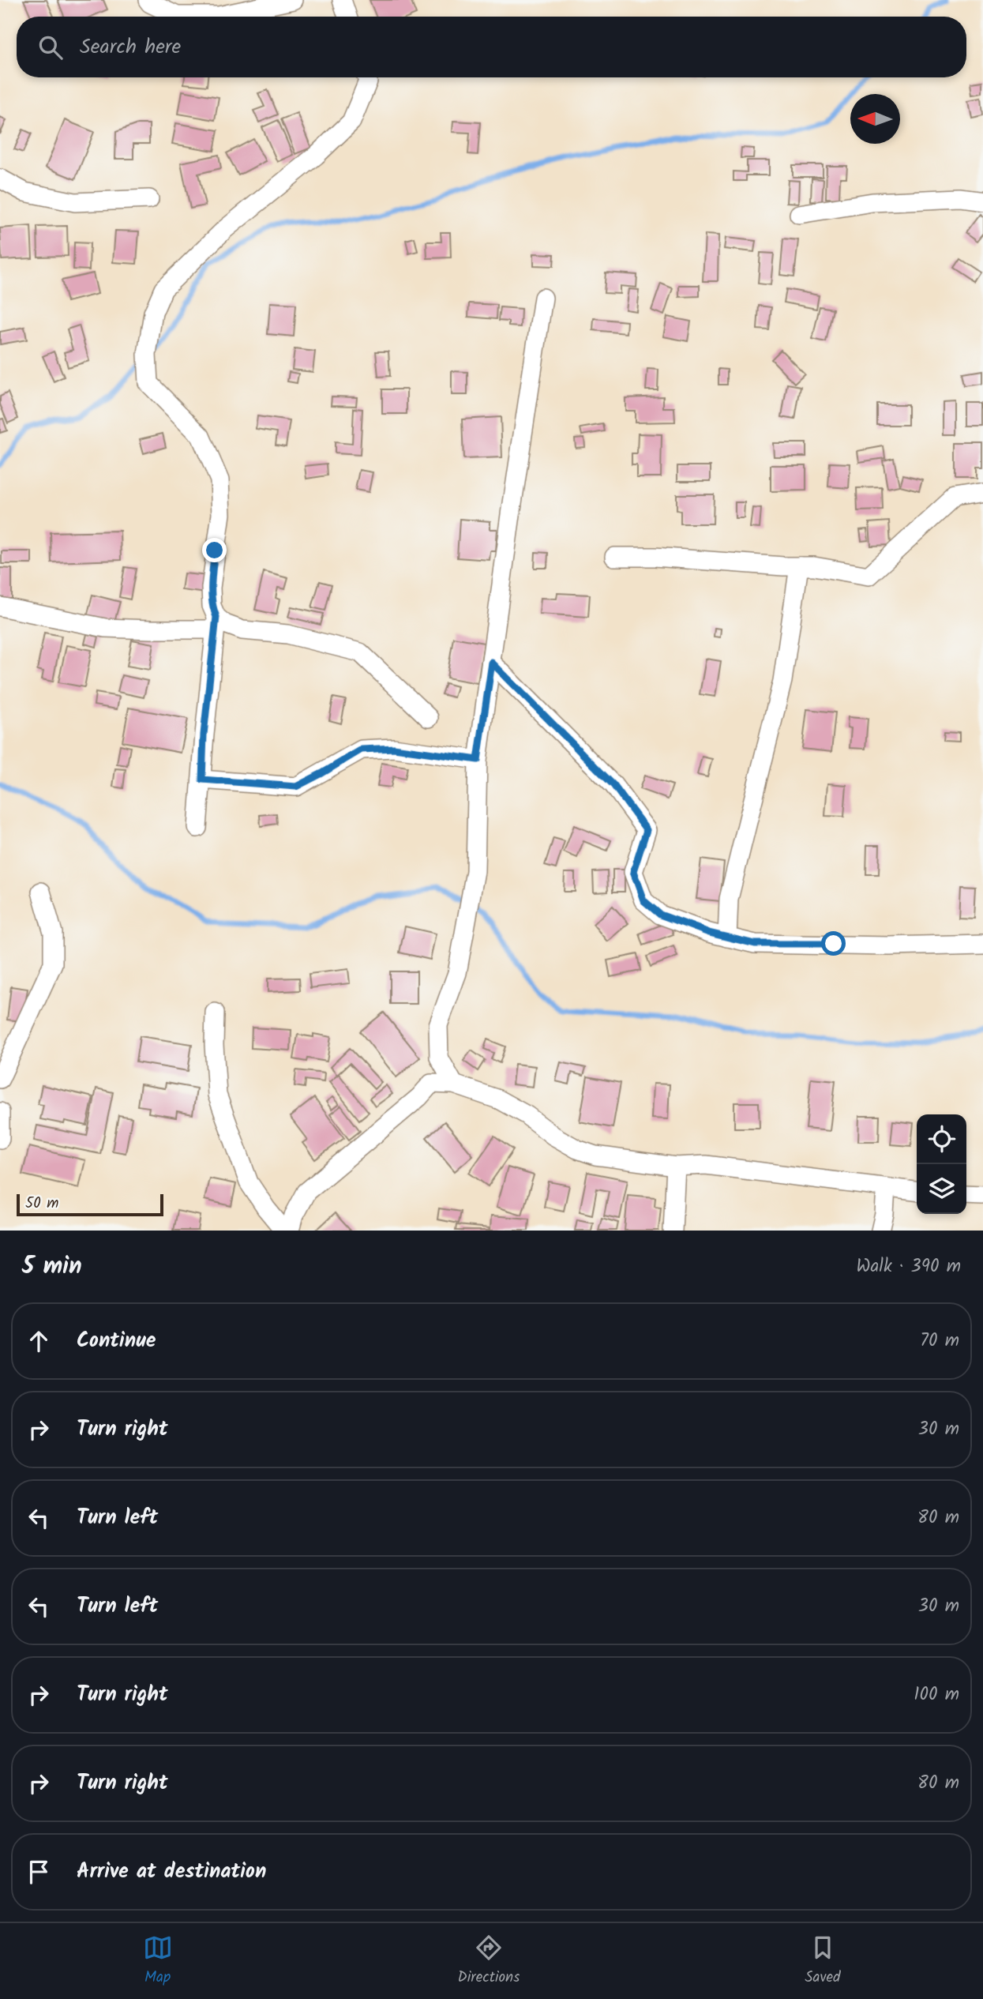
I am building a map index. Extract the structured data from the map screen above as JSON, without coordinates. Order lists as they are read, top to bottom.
{
  "scale_bar": "50 m",
  "north": "left",
  "page": {
    "search": "Search here",
    "scale": "50 m",
    "heading": ["5 min", "Walk · 390 m"],
    "list": [
      ["Continue", "70 m"],
      ["Turn right", "30 m"],
      ["Turn left", "80 m"],
      ["Turn left", "30 m"],
      ["Turn right", "100 m"],
      ["Turn right", "80 m"],
      "Arrive at destination"
    ],
    "nav": ["Map", "Directions", "Saved"]
  }
}
